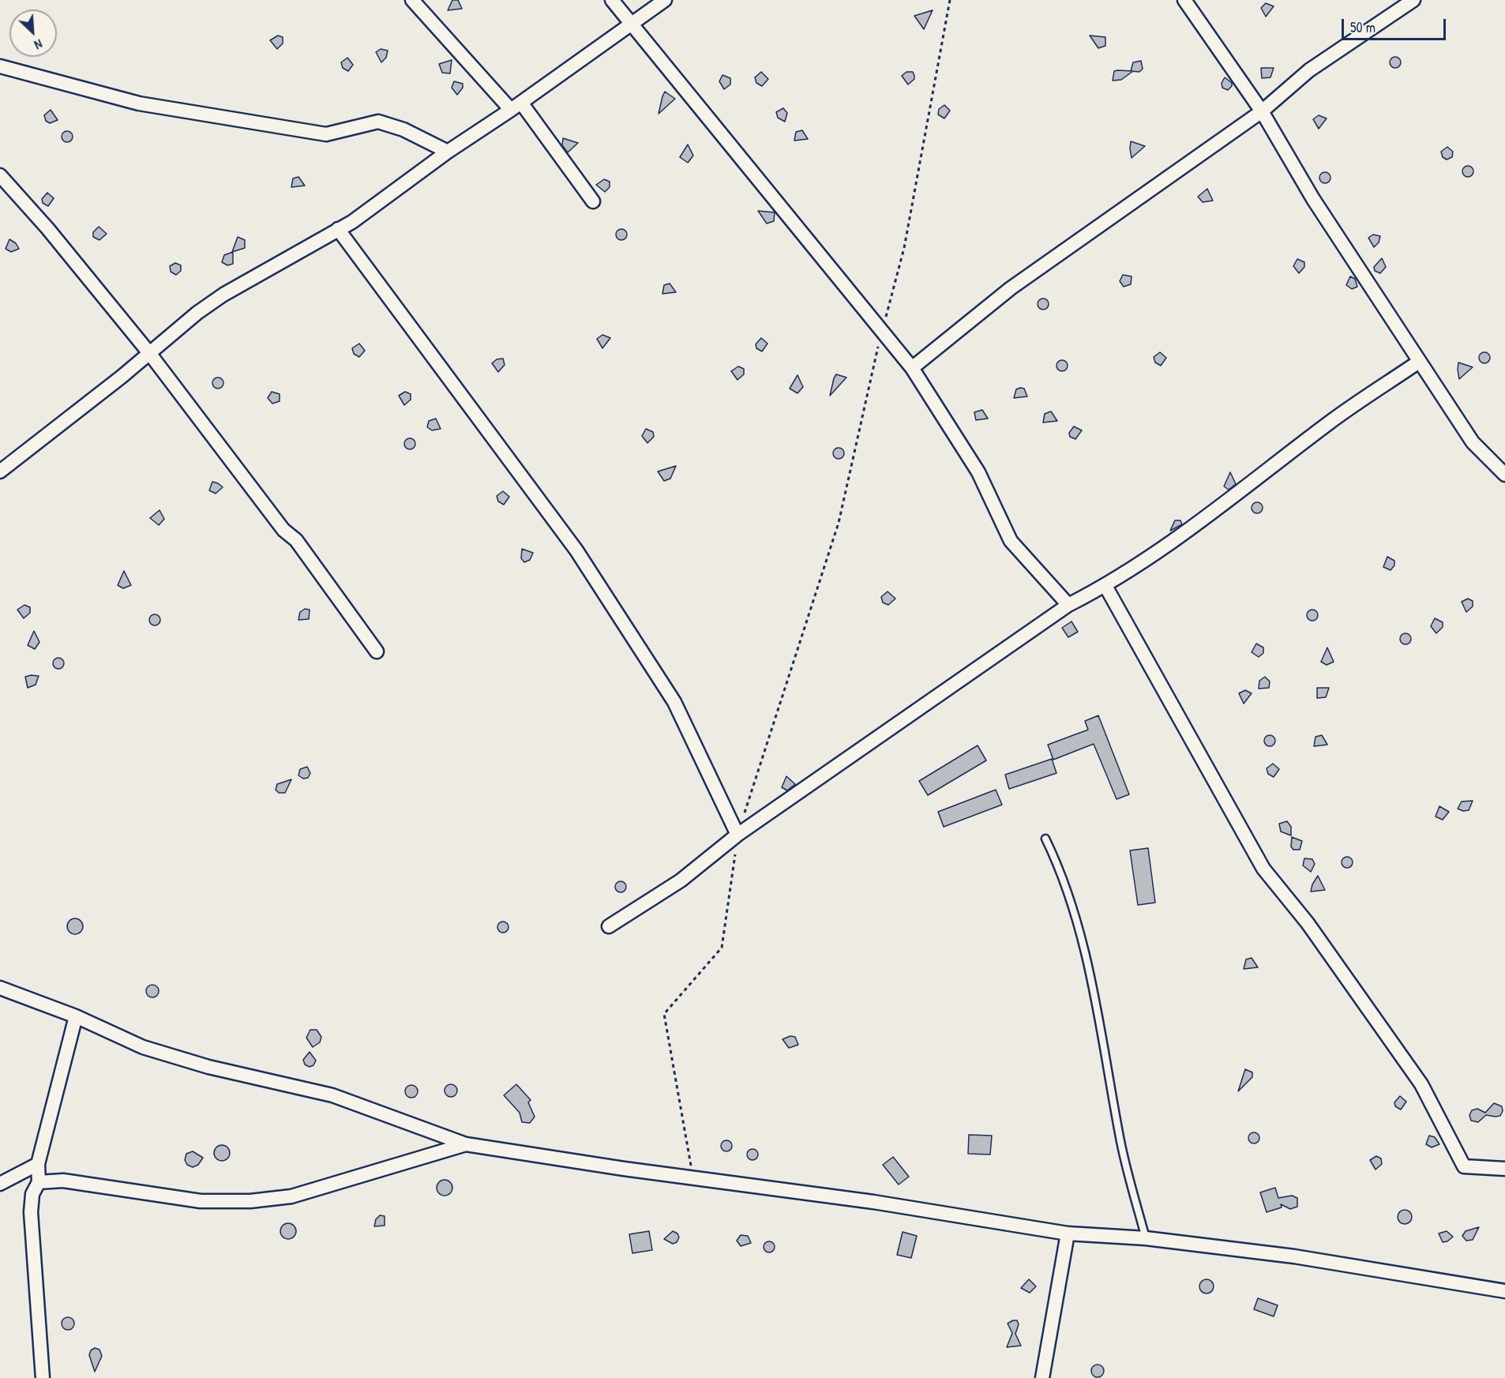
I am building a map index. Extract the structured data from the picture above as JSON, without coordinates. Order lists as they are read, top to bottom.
{
  "scale_bar": "50 m",
  "north": "bottom right"
}
